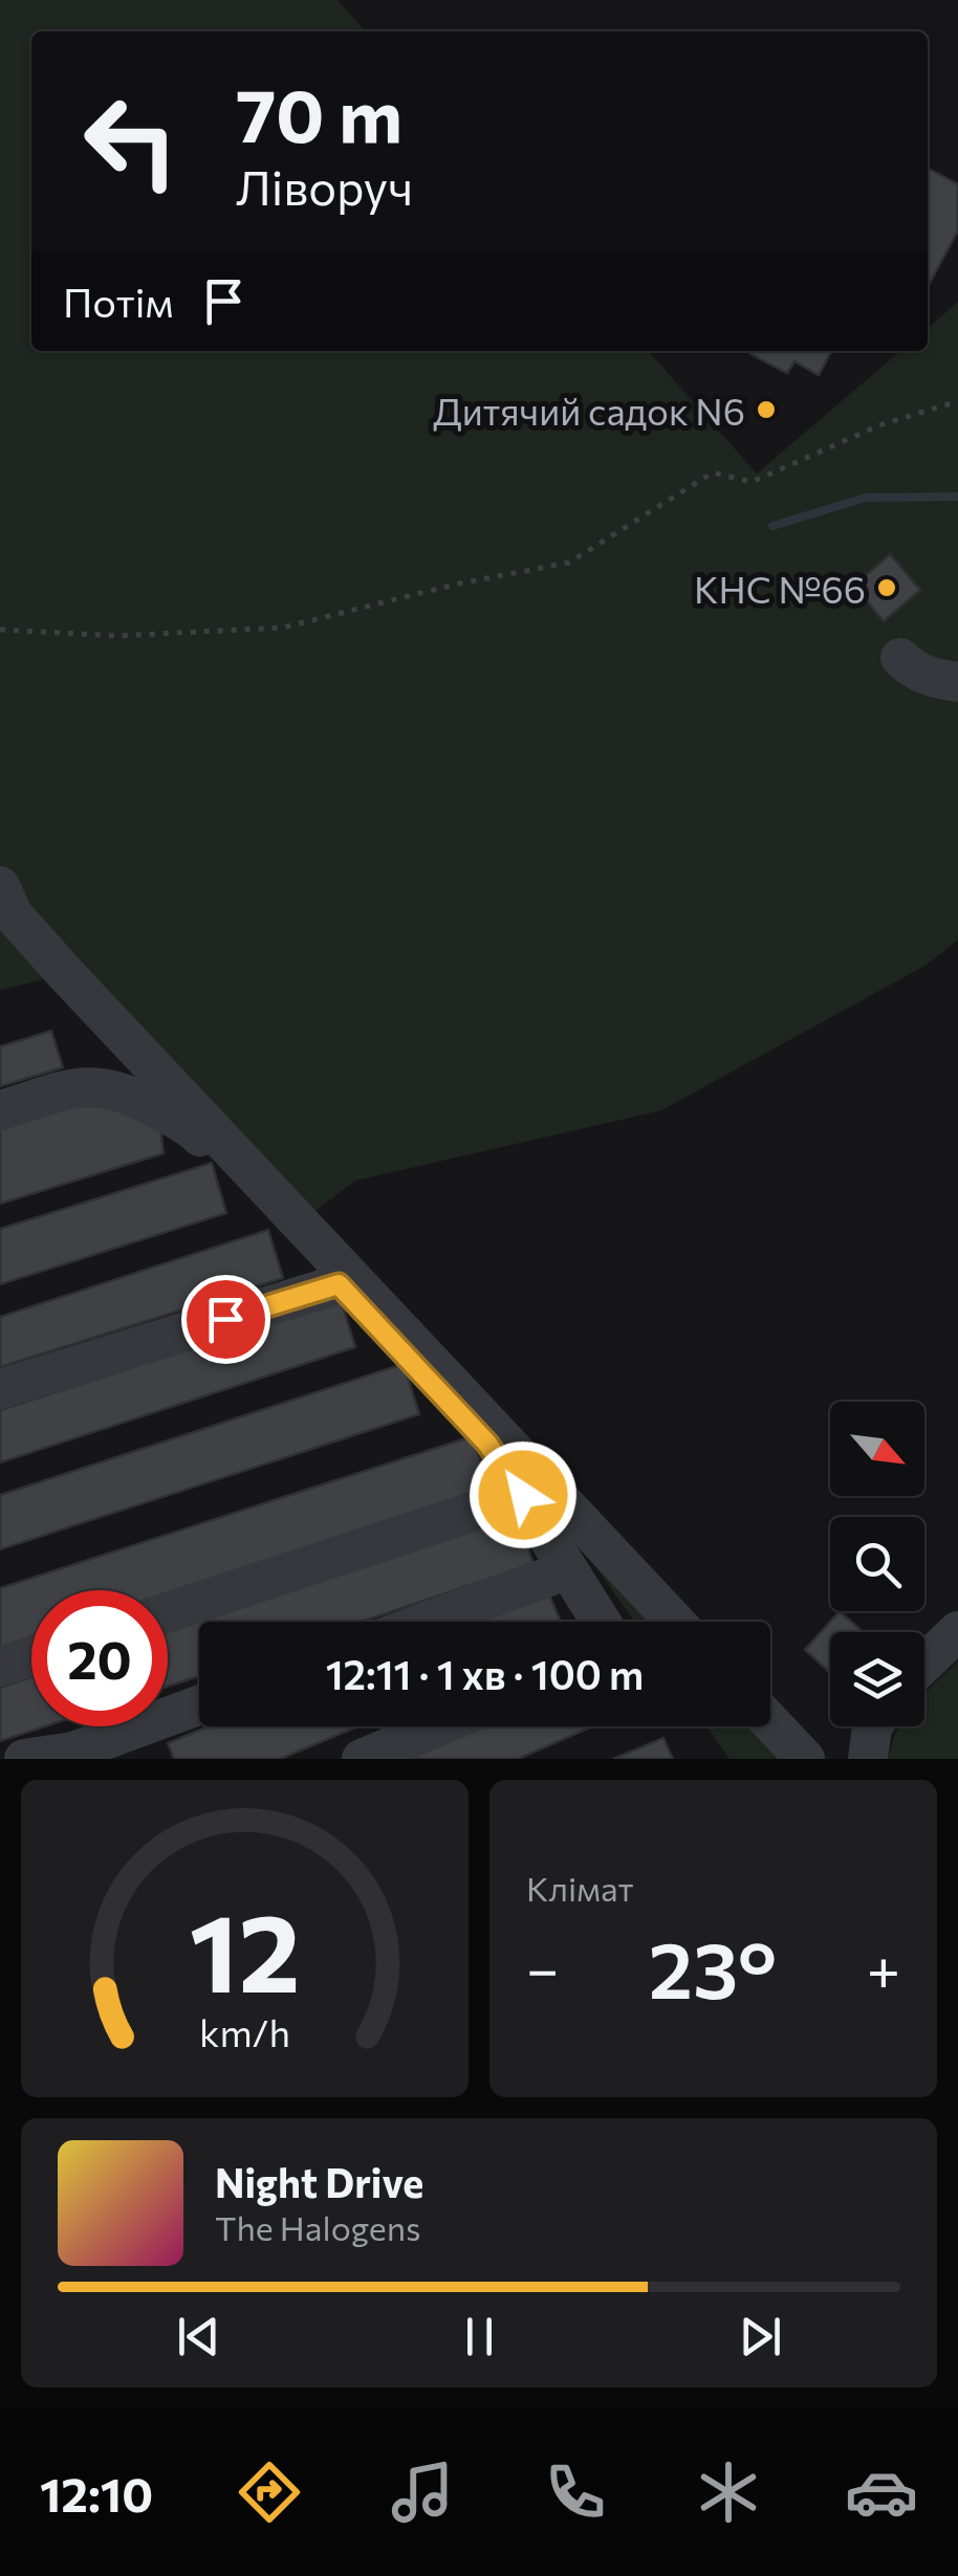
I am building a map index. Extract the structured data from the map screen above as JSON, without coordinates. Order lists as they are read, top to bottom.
{
  "places": ["Дитячий садок N6", "КНС №66"],
  "north": "bottom right",
  "page": {
    "turn": ["70 m", "Ліворуч"],
    "then": "Потім",
    "limit": "20",
    "trip": "12:11 · 1 хв · 100 m",
    "tile": "Клімат",
    "heat": ["−", "23°", "+"],
    "song": ["Night Drive", "The Halogens"],
    "tabs": "12:10",
    "gauge": ["12", "km/h"]
  }
}
